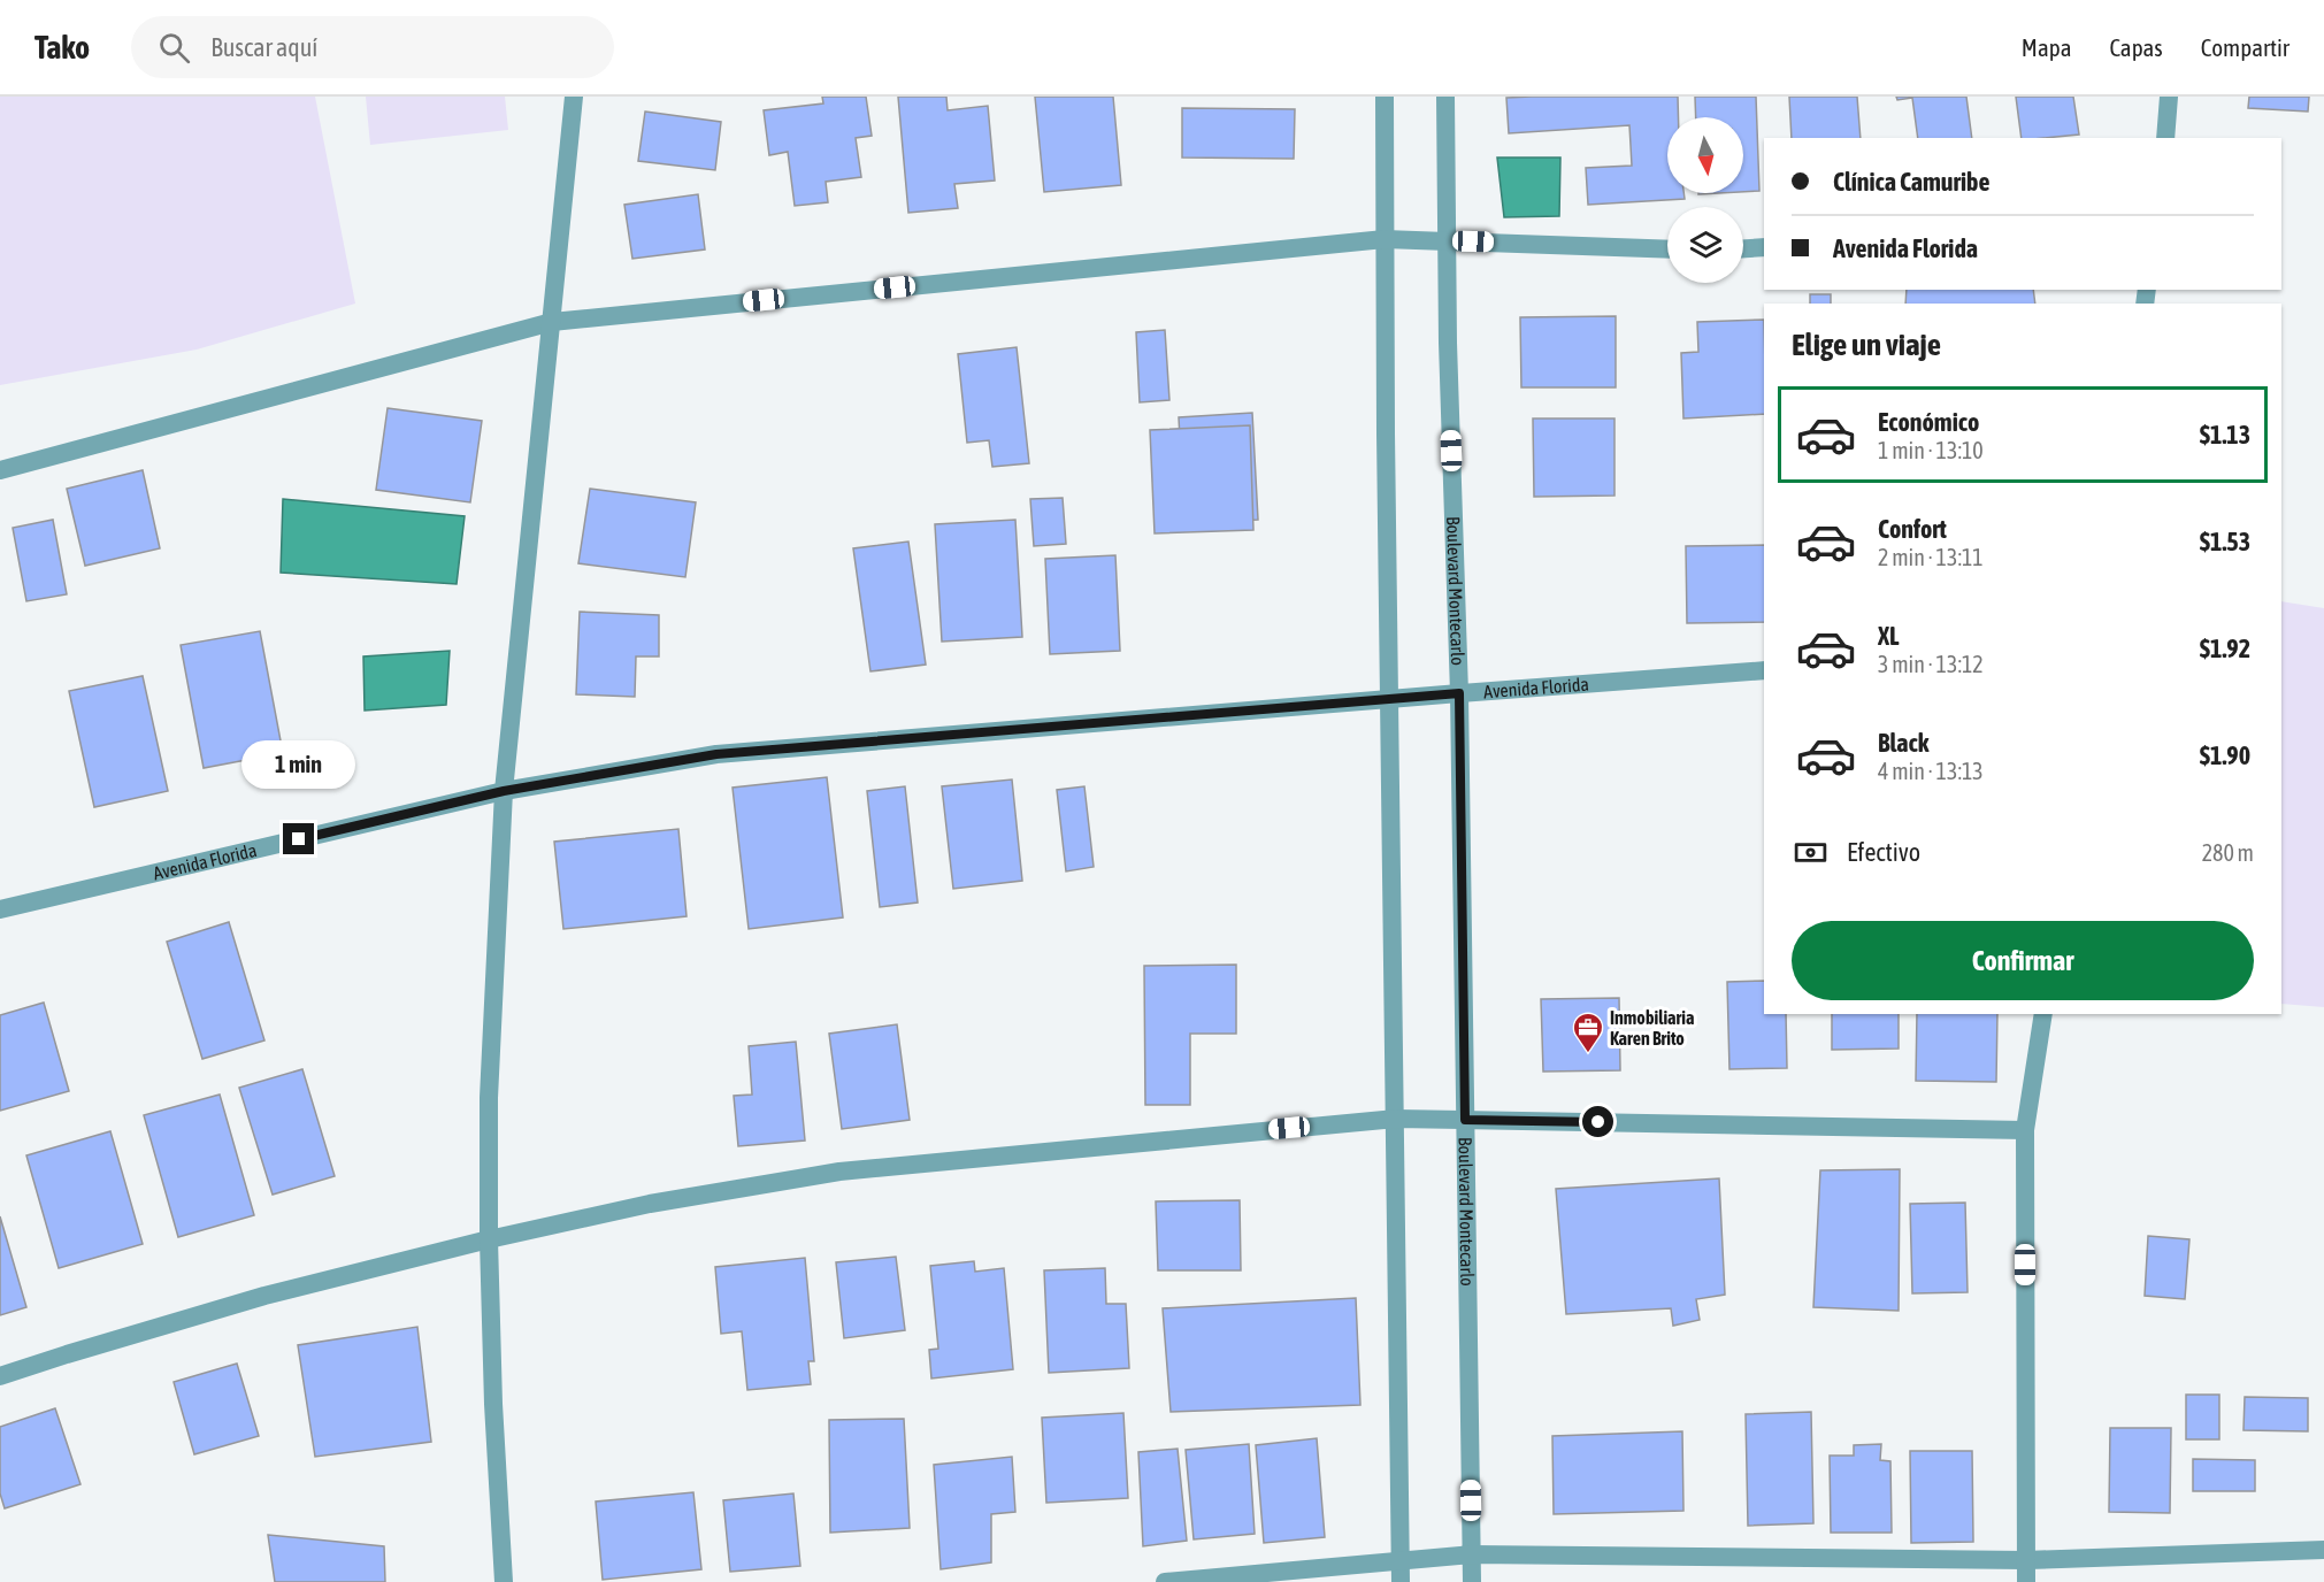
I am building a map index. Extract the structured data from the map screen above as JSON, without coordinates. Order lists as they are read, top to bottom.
{
  "streets": {
    "street": ["Boulevard Montecarlo", "Avenida Florida"]
  },
  "crossings": [
    ["Boulevard Montecarlo", "Avenida Florida"]
  ],
  "places": {
    "office": ["Inmobiliaria Karen Brito"]
  },
  "north": "bottom",
  "page": {
    "header": "Tako",
    "search": "Buscar aquí",
    "nav": ["Mapa", "Capas", "Compartir"],
    "banner": ["Clínica Camuribe", "Avenida Florida"],
    "heading": "Elige un viaje",
    "list": [
      {
        "name": "Económico",
        "note": "1 min · 13:10",
        "value": "$1.13"
      },
      {
        "name": "Confort",
        "note": "2 min · 13:11",
        "value": "$1.53"
      },
      {
        "name": "XL",
        "note": "3 min · 13:12",
        "value": "$1.92"
      },
      {
        "name": "Black",
        "note": "4 min · 13:13",
        "value": "$1.90"
      }
    ],
    "bubble": "1 min",
    "pay": ["Efectivo", "280 m"],
    "buttons": "Confirmar"
  }
}
